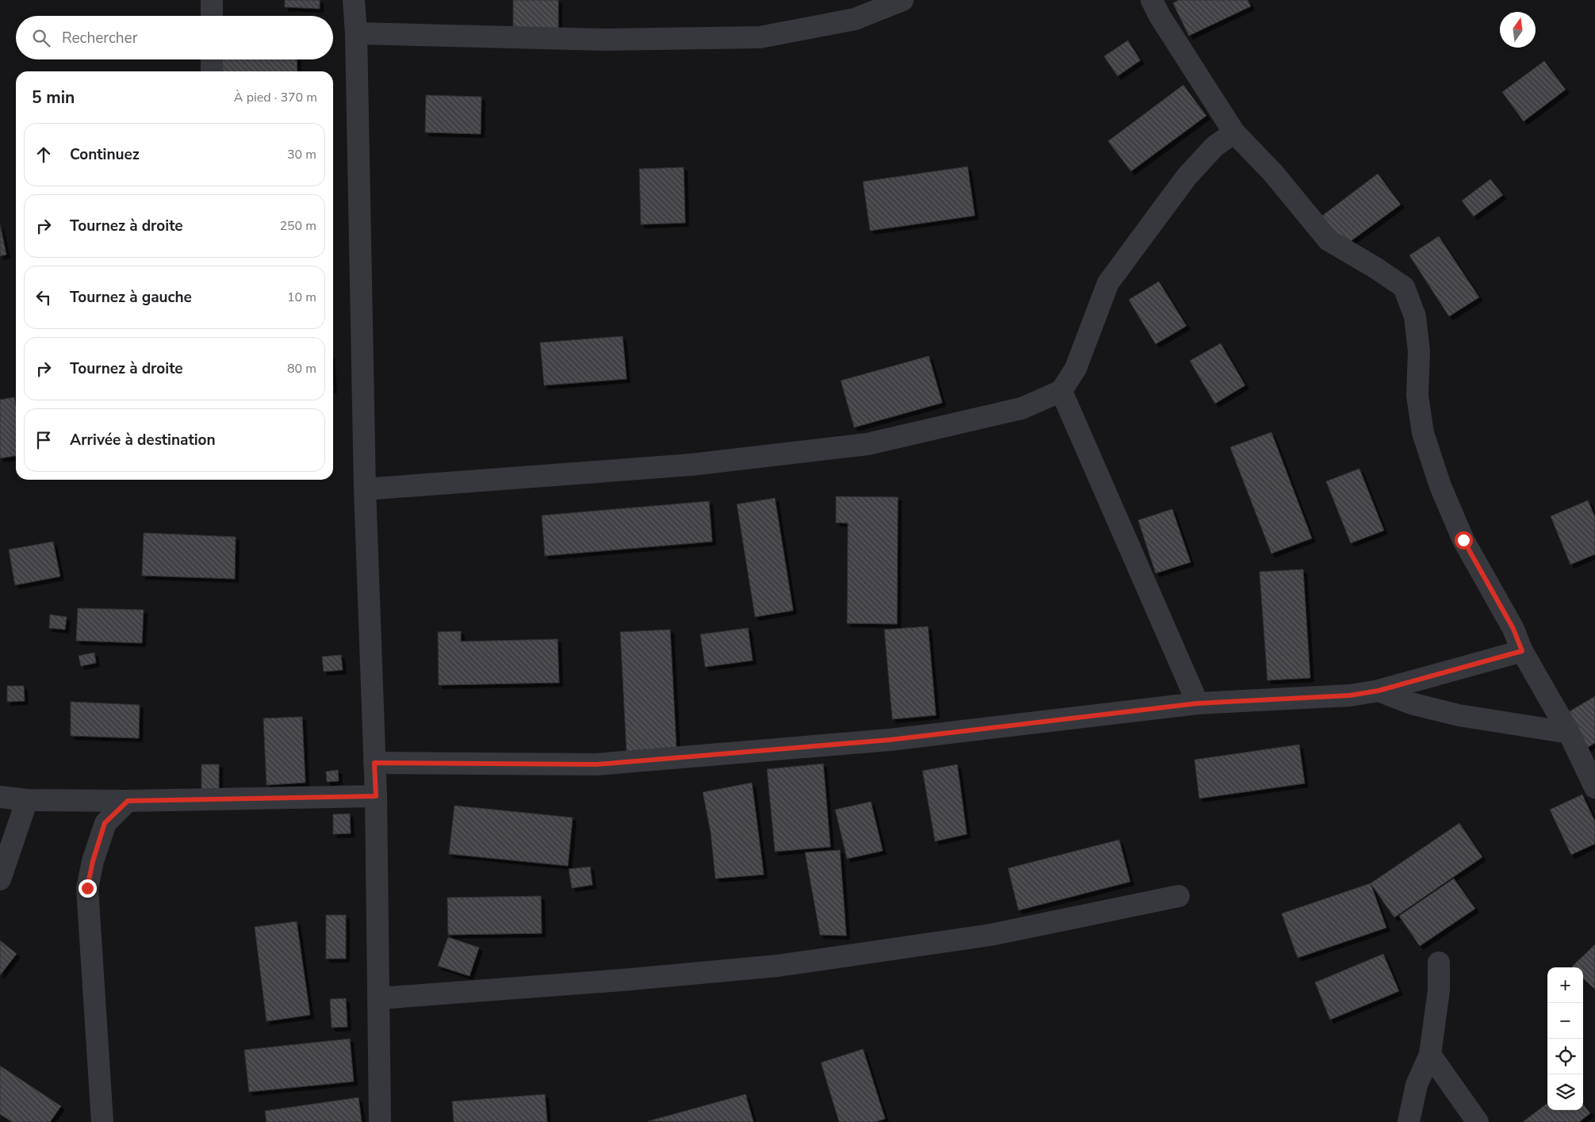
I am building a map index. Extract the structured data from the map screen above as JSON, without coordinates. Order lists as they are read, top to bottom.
{
  "north": "top",
  "page": {
    "search": "Rechercher",
    "heading": ["5 min", "À pied · 370 m"],
    "list": [
      ["Continuez", "30 m"],
      ["Tournez à droite", "250 m"],
      ["Tournez à gauche", "10 m"],
      ["Tournez à droite", "80 m"],
      "Arrivée à destination"
    ],
    "map_buttons": ["+", "−"]
  }
}
